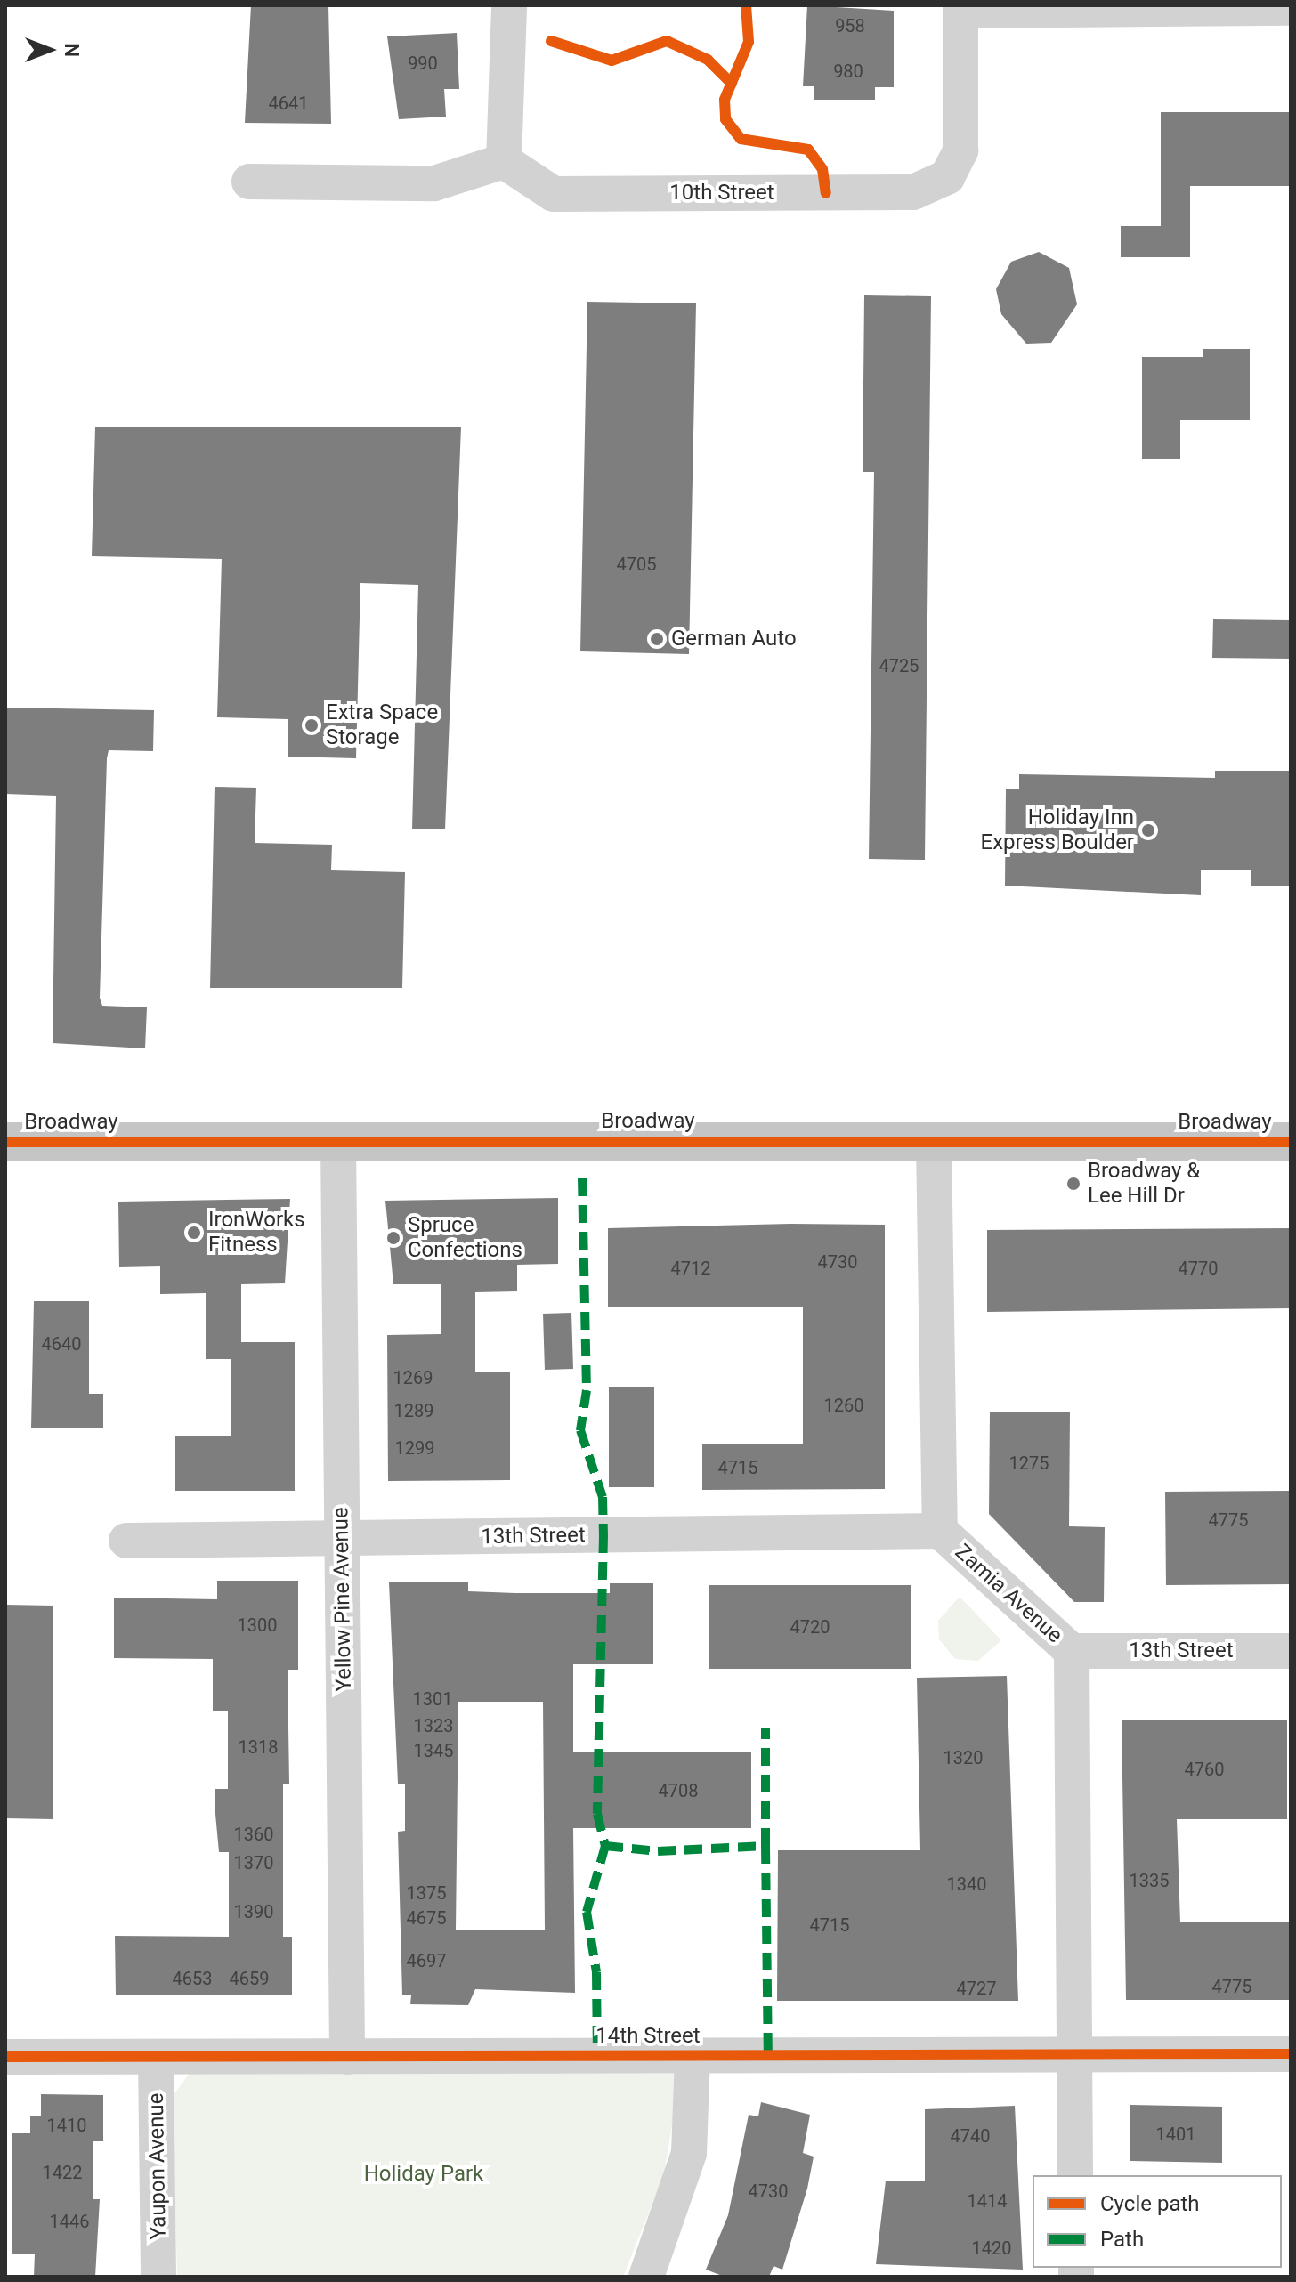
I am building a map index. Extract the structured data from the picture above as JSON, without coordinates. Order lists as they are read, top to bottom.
{
  "streets": {
    "main road": ["Broadway"],
    "street": [
      "10th Street",
      "13th Street",
      "Zamia Avenue",
      "Yellow Pine Avenue",
      "14th Street",
      "Yaupon Avenue"
    ]
  },
  "crossings": [
    ["Broadway", "Zamia Avenue"],
    ["Broadway", "Yellow Pine Avenue"],
    ["13th Street", "Zamia Avenue"],
    ["13th Street", "Yellow Pine Avenue"],
    ["Zamia Avenue", "14th Street"],
    ["Yellow Pine Avenue", "14th Street"],
    ["14th Street", "Yaupon Avenue"]
  ],
  "parks": ["Holiday Park"],
  "places": [
    "German Auto",
    "Extra Space Storage",
    "Holiday Inn Express Boulder",
    "Broadway & Lee Hill Dr",
    "IronWorks Fitness",
    "Spruce Confections"
  ],
  "house_numbers": [
    "958",
    "990",
    "980",
    "4641",
    "4705",
    "4725",
    "4730",
    "4712",
    "4770",
    "4640",
    "1269",
    "1260",
    "1289",
    "1299",
    "1275",
    "4715",
    "4775",
    "1300",
    "4720",
    "1301",
    "1323",
    "1318",
    "1345",
    "1320",
    "4760",
    "4708",
    "1360",
    "1370",
    "1335",
    "1340",
    "1375",
    "1390",
    "4675",
    "4715",
    "4697",
    "4653",
    "4659",
    "4775",
    "4727",
    "1410",
    "1401",
    "4740",
    "1422",
    "4730",
    "1414",
    "1446",
    "1420"
  ],
  "legend": ["Cycle path", "Path"],
  "north": "right"
}
